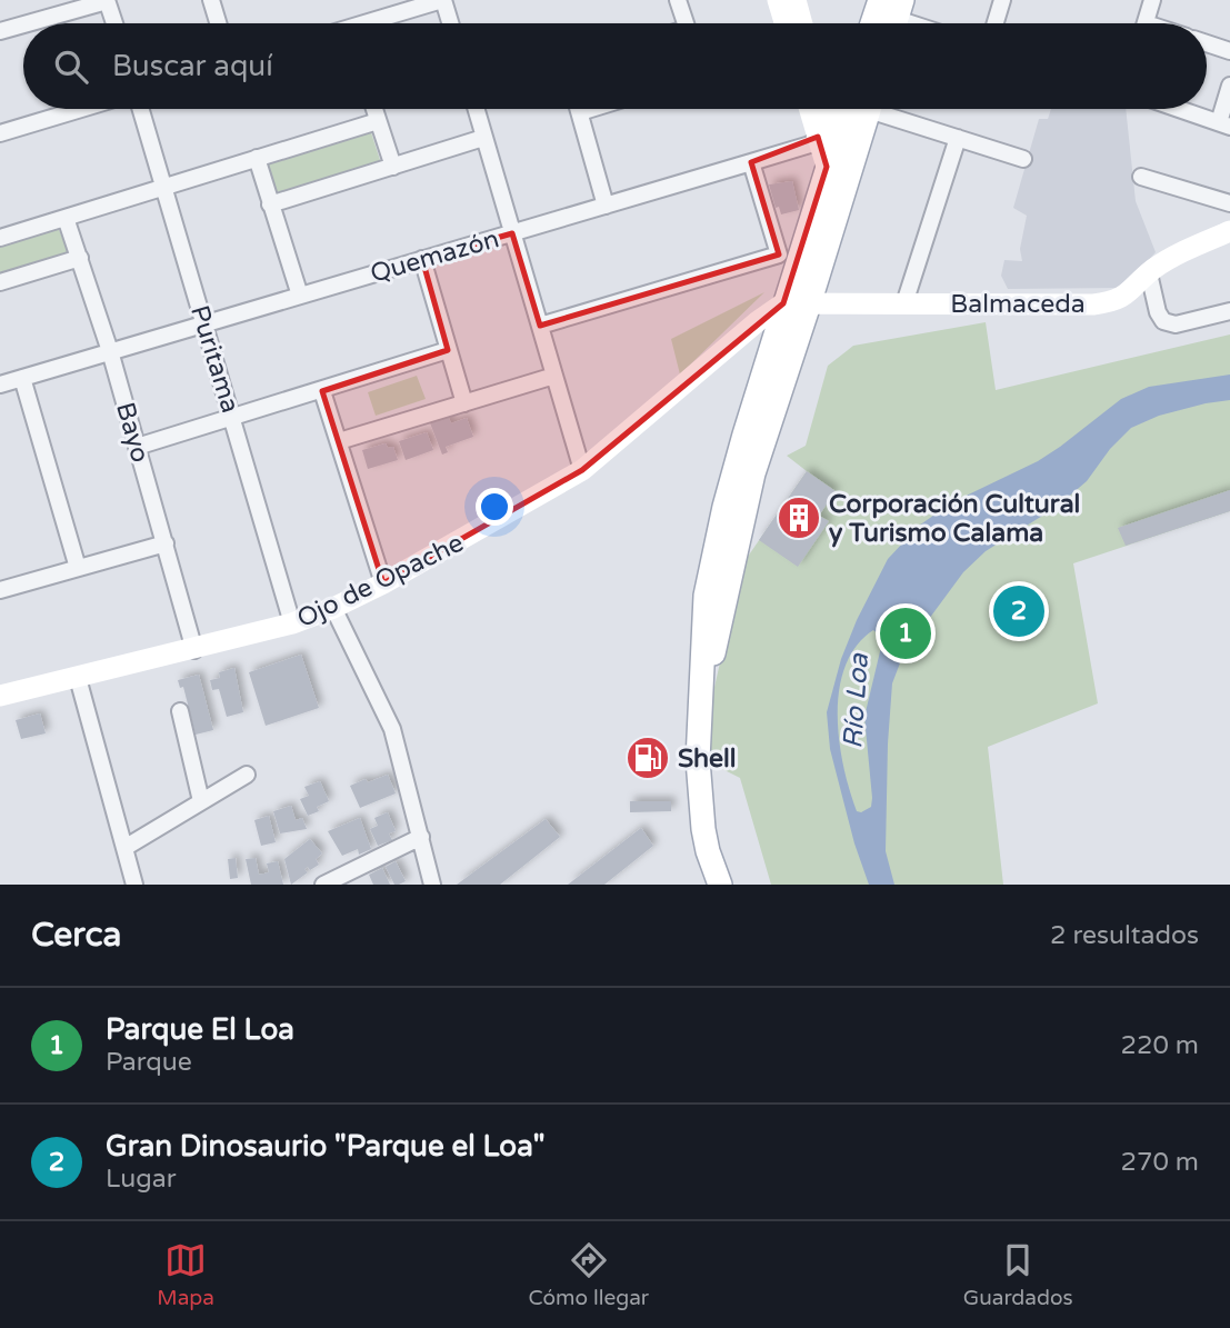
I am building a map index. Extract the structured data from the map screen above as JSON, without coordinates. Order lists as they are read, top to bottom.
{
  "streets": {
    "main road": ["Balmaceda", "Ojo de Opache"],
    "street": ["Quemazón", "Puritama", "Bayo"]
  },
  "crossings": [
    ["Quemazón", "Puritama"],
    ["Quemazón", "Bayo"],
    ["Balmaceda", "Ojo de Opache"],
    ["Puritama", "Ojo de Opache"],
    ["Bayo", "Ojo de Opache"]
  ],
  "water": ["Río Loa"],
  "places": {
    "building": ["Corporación Cultural y Turismo Calama"],
    "fuel station": ["Shell"]
  },
  "page": {
    "search": "Buscar aquí",
    "pins": ["2", "1"],
    "heading": ["Cerca", "2 resultados"],
    "list": [
      {
        "mark": "1",
        "name": "Parque El Loa",
        "note": "Parque",
        "value": "220 m"
      },
      {
        "mark": "2",
        "name": "Gran Dinosaurio \"Parque el Loa\"",
        "note": "Lugar",
        "value": "270 m"
      }
    ],
    "nav": ["Mapa", "Cómo llegar", "Guardados"]
  }
}
